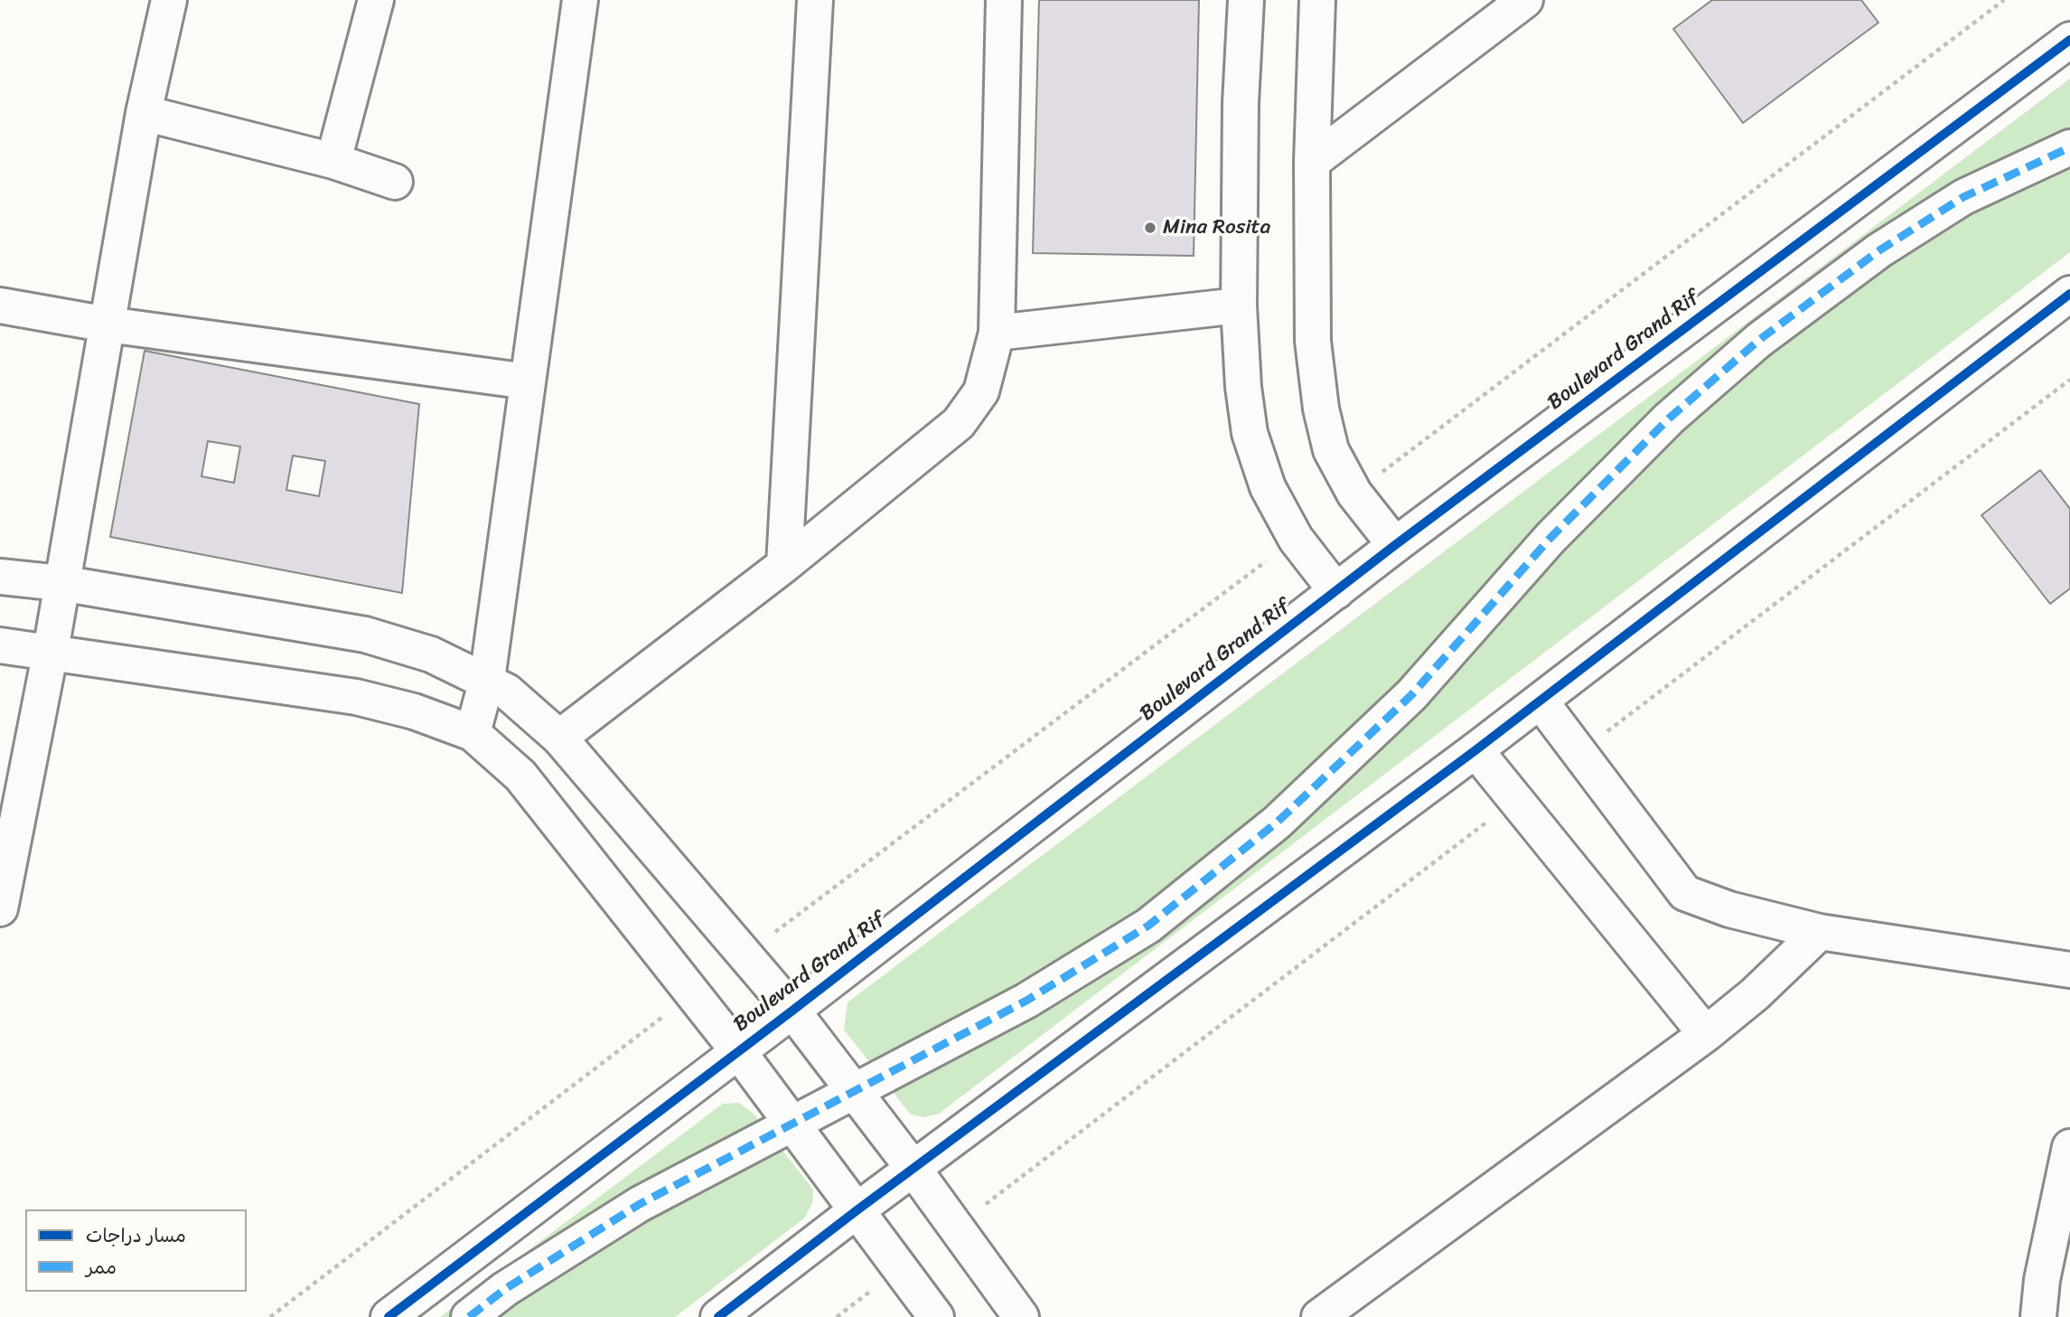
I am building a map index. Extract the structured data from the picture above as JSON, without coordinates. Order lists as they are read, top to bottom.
{
  "streets": {
    "street": ["Boulevard Grand Rif"]
  },
  "places": ["Mina Rosita"],
  "legend": ["مسار دراجات", "ممر"]
}
